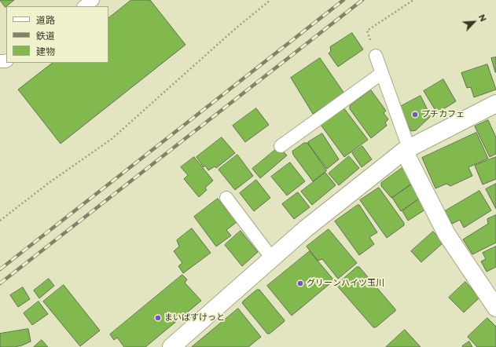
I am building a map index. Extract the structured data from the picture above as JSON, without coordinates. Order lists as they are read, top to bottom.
{
  "places": ["プチカフェ", "グリーンハイツ玉川", "まいばすけっと"],
  "legend": ["道路", "鉄道", "建物"],
  "north": "top right"
}
